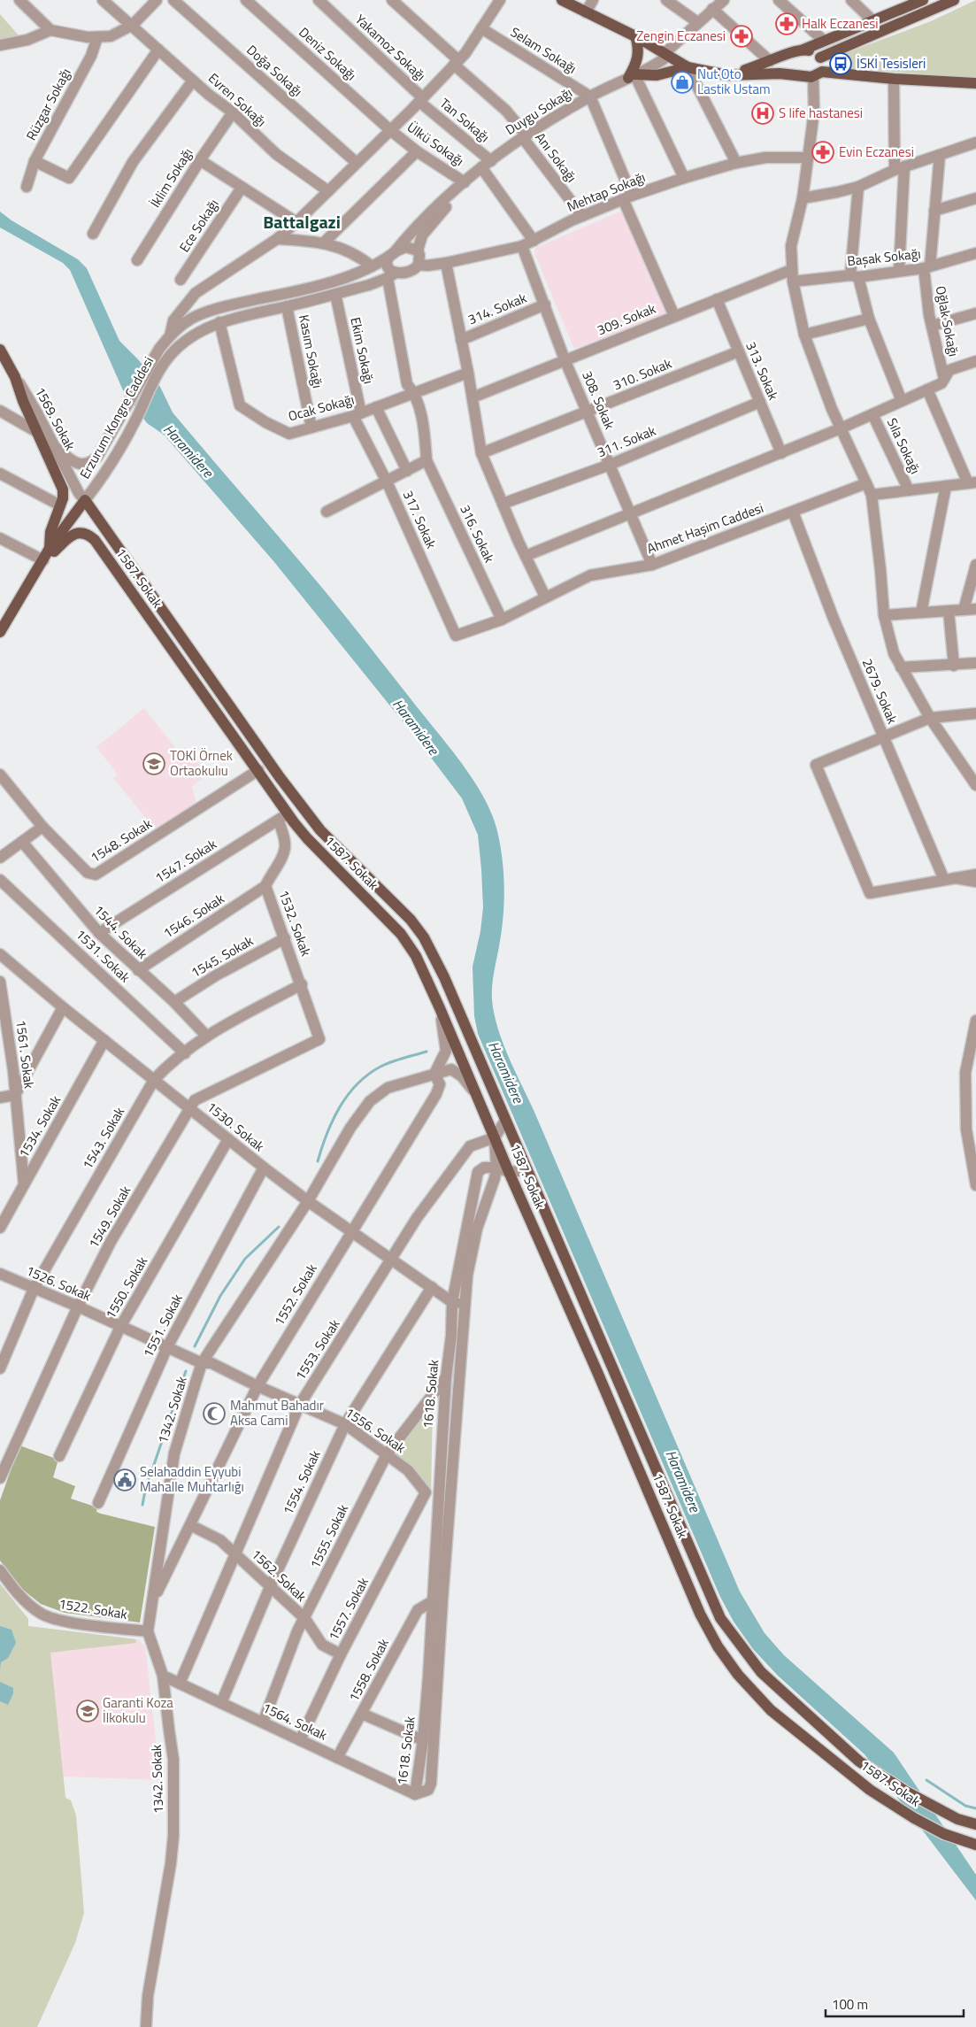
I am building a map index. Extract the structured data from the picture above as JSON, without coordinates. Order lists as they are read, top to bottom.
{
  "streets": {
    "main road": ["Erzurum Kongre Caddesi", "1569. Sokak", "1587. Sokak"],
    "street": [
      "Yakamoz Sokağı",
      "Selam Sokağı",
      "Deniz Sokağı",
      "Doğa Sokağı",
      "Evren Sokağı",
      "Rüzgar Sokağı",
      "Duygu Sokağı",
      "Tan Sokağı",
      "Ülkü Sokağı",
      "Anı Sokağı",
      "İklim Sokağı",
      "Mehtap Sokağı",
      "Ece Sokağı",
      "Başak Sokağı",
      "314. Sokak",
      "309. Sokak",
      "Oğlak Sokağı",
      "Ekim Sokağı",
      "Kasım Sokağı",
      "313. Sokak",
      "310. Sokak",
      "308. Sokak",
      "Ocak Sokağı",
      "311. Sokak",
      "Sıla Sokağı",
      "317. Sokak",
      "Ahmet Haşim Caddesi",
      "316. Sokak",
      "2679. Sokak",
      "1548. Sokak",
      "1547. Sokak",
      "1546. Sokak",
      "1532. Sokak",
      "1544. Sokak",
      "1531. Sokak",
      "1545. Sokak",
      "1561. Sokak",
      "1534. Sokak",
      "1530. Sokak",
      "1543. Sokak",
      "1549. Sokak",
      "1526. Sokak",
      "1550. Sokak",
      "1552. Sokak",
      "1551. Sokak",
      "1553. Sokak",
      "1618. Sokak",
      "1342. Sokak",
      "1556. Sokak",
      "1554. Sokak",
      "1555. Sokak",
      "1562. Sokak",
      "1522. Sokak",
      "1557. Sokak",
      "1558. Sokak",
      "1564. Sokak"
    ]
  },
  "crossings": [
    ["Yakamoz Sokağı", "Tan Sokağı"],
    ["Selam Sokağı", "Duygu Sokağı"],
    ["Deniz Sokağı", "Ülkü Sokağı"],
    ["Evren Sokağı", "İklim Sokağı"],
    ["Duygu Sokağı", "Tan Sokağı"],
    ["Duygu Sokağı", "Ülkü Sokağı"],
    ["Duygu Sokağı", "Anı Sokağı"],
    ["Tan Sokağı", "Mehtap Sokağı"],
    ["Anı Sokağı", "Mehtap Sokağı"],
    ["Mehtap Sokağı", "308. Sokak"],
    ["Mehtap Sokağı", "Erzurum Kongre Caddesi"],
    ["Başak Sokağı", "309. Sokak"],
    ["Başak Sokağı", "Oğlak Sokağı"],
    ["314. Sokak", "308. Sokak"],
    ["309. Sokak", "313. Sokak"],
    ["309. Sokak", "308. Sokak"],
    ["Ekim Sokağı", "Ocak Sokağı"],
    ["Ekim Sokağı", "Erzurum Kongre Caddesi"],
    ["Ekim Sokağı", "317. Sokak"],
    ["Kasım Sokağı", "Ocak Sokağı"],
    ["Kasım Sokağı", "Erzurum Kongre Caddesi"],
    ["313. Sokak", "310. Sokak"],
    ["313. Sokak", "311. Sokak"],
    ["310. Sokak", "308. Sokak"],
    ["308. Sokak", "311. Sokak"],
    ["308. Sokak", "Ahmet Haşim Caddesi"],
    ["Ocak Sokağı", "Erzurum Kongre Caddesi"],
    ["Ocak Sokağı", "317. Sokak"],
    ["Erzurum Kongre Caddesi", "1569. Sokak"],
    ["Erzurum Kongre Caddesi", "1587. Sokak"],
    ["1569. Sokak", "1587. Sokak"],
    ["317. Sokak", "Ahmet Haşim Caddesi"],
    ["Ahmet Haşim Caddesi", "316. Sokak"],
    ["Ahmet Haşim Caddesi", "2679. Sokak"],
    ["1587. Sokak", "1548. Sokak"],
    ["1587. Sokak", "1547. Sokak"],
    ["1587. Sokak", "1532. Sokak"],
    ["1587. Sokak", "1553. Sokak"],
    ["1587. Sokak", "1618. Sokak"],
    ["1587. Sokak", "1342. Sokak"],
    ["1547. Sokak", "1532. Sokak"],
    ["1547. Sokak", "1544. Sokak"],
    ["1546. Sokak", "1532. Sokak"],
    ["1546. Sokak", "1544. Sokak"],
    ["1532. Sokak", "1545. Sokak"],
    ["1532. Sokak", "1543. Sokak"],
    ["1532. Sokak", "1549. Sokak"],
    ["1544. Sokak", "1545. Sokak"],
    ["1544. Sokak", "1543. Sokak"],
    ["1531. Sokak", "1543. Sokak"],
    ["1561. Sokak", "1534. Sokak"],
    ["1534. Sokak", "1530. Sokak"],
    ["1530. Sokak", "1543. Sokak"],
    ["1530. Sokak", "1549. Sokak"],
    ["1530. Sokak", "1550. Sokak"],
    ["1530. Sokak", "1552. Sokak"],
    ["1530. Sokak", "1551. Sokak"],
    ["1530. Sokak", "1553. Sokak"],
    ["1530. Sokak", "1618. Sokak"],
    ["1530. Sokak", "1342. Sokak"],
    ["1530. Sokak", "1554. Sokak"],
    ["1543. Sokak", "1526. Sokak"],
    ["1549. Sokak", "1526. Sokak"],
    ["1526. Sokak", "1550. Sokak"],
    ["1526. Sokak", "1551. Sokak"],
    ["1526. Sokak", "1342. Sokak"],
    ["1526. Sokak", "1556. Sokak"],
    ["1552. Sokak", "1342. Sokak"],
    ["1552. Sokak", "1556. Sokak"],
    ["1552. Sokak", "1562. Sokak"],
    ["1553. Sokak", "1618. Sokak"],
    ["1553. Sokak", "1556. Sokak"],
    ["1553. Sokak", "1562. Sokak"],
    ["1553. Sokak", "1564. Sokak"],
    ["1618. Sokak", "1555. Sokak"],
    ["1618. Sokak", "1558. Sokak"],
    ["1618. Sokak", "1564. Sokak"],
    ["1342. Sokak", "1556. Sokak"],
    ["1342. Sokak", "1522. Sokak"],
    ["1342. Sokak", "1564. Sokak"],
    ["1556. Sokak", "1554. Sokak"],
    ["1556. Sokak", "1555. Sokak"],
    ["1556. Sokak", "1557. Sokak"],
    ["1554. Sokak", "1562. Sokak"],
    ["1554. Sokak", "1564. Sokak"],
    ["1555. Sokak", "1562. Sokak"],
    ["1555. Sokak", "1564. Sokak"],
    ["1562. Sokak", "1557. Sokak"],
    ["1557. Sokak", "1564. Sokak"],
    ["1558. Sokak", "1564. Sokak"]
  ],
  "districts": ["Battalgazi"],
  "water": ["Haramidere"],
  "places": {
    "pharmacy": ["Halk Eczanesi", "Zengin Eczanesi", "Evin Eczanesi"],
    "bus stop": ["İSKİ Tesisleri"],
    "shop": ["Nut Oto Lastik Ustam"],
    "hospital": ["S life hastanesi"],
    "school or university": ["TOKİ Örnek Ortaokulıu", "Garanti Koza İlkokulu"],
    "mosque": ["Mahmut Bahadır Aksa Cami"],
    "public building": ["Selahaddin Eyyubi Mahalle Muhtarlığı"]
  },
  "scale_bar": "100 m"
}
